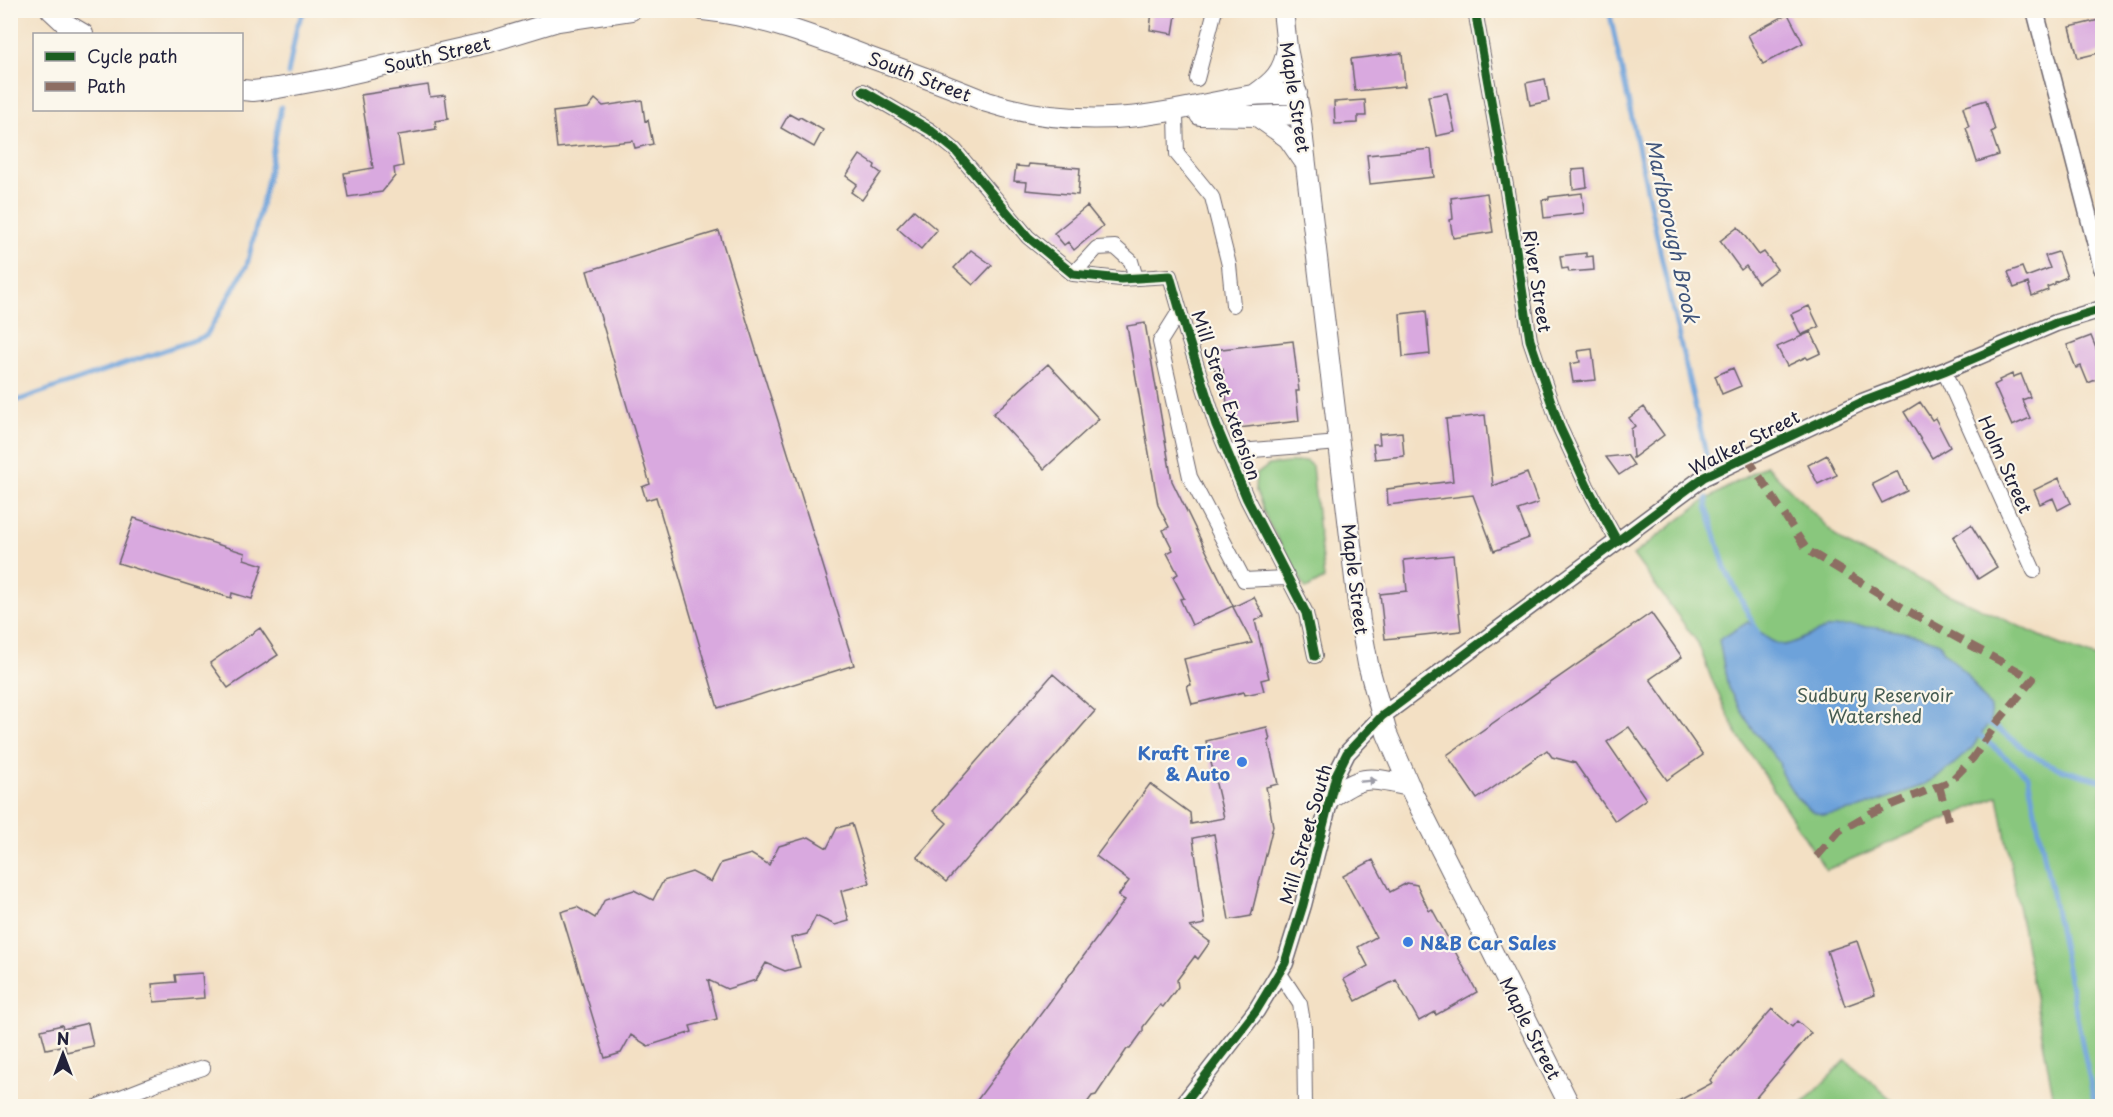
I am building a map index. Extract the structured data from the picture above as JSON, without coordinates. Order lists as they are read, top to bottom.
{
  "streets": {
    "main road": ["South Street", "Maple Street"],
    "street": [
      "River Street",
      "Mill Street Extension",
      "Walker Street",
      "Holm Street",
      "Mill Street South"
    ]
  },
  "crossings": [
    ["South Street", "Maple Street"],
    ["Maple Street", "Walker Street"],
    ["Maple Street", "Mill Street South"],
    ["River Street", "Walker Street"],
    ["Walker Street", "Holm Street"],
    ["Walker Street", "Mill Street South"]
  ],
  "water": ["Marlborough Brook"],
  "parks": ["Sudbury Reservoir Watershed"],
  "places": ["Kraft Tire & Auto", "N&B Car Sales"],
  "legend": ["Cycle path", "Path"],
  "north": "top"
}
